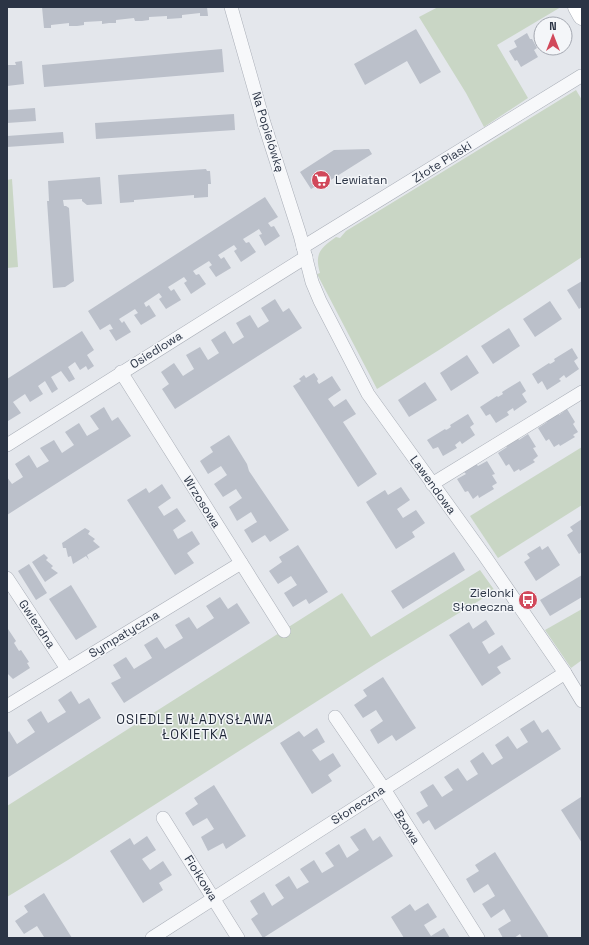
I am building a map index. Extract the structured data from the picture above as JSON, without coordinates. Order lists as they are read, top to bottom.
{
  "streets": {
    "street": [
      "Na Popielówkę",
      "Złote Piaski",
      "Osiedlowa",
      "Lawendowa",
      "Wrzosowa",
      "Gwiezdna",
      "Sympatyczna",
      "Słoneczna",
      "Bzowa",
      "Fiołkowa"
    ]
  },
  "crossings": [
    ["Na Popielówkę", "Złote Piaski"],
    ["Na Popielówkę", "Osiedlowa"],
    ["Na Popielówkę", "Lawendowa"],
    ["Złote Piaski", "Osiedlowa"],
    ["Złote Piaski", "Lawendowa"],
    ["Osiedlowa", "Lawendowa"],
    ["Osiedlowa", "Wrzosowa"],
    ["Lawendowa", "Słoneczna"],
    ["Wrzosowa", "Sympatyczna"],
    ["Gwiezdna", "Sympatyczna"],
    ["Słoneczna", "Bzowa"],
    ["Słoneczna", "Fiołkowa"]
  ],
  "districts": ["OSIEDLE WŁADYSŁAWA ŁOKIETKA"],
  "places": {
    "supermarket": ["Lewiatan"],
    "bus stop": ["Zielonki Słoneczna"]
  },
  "north": "top"
}
